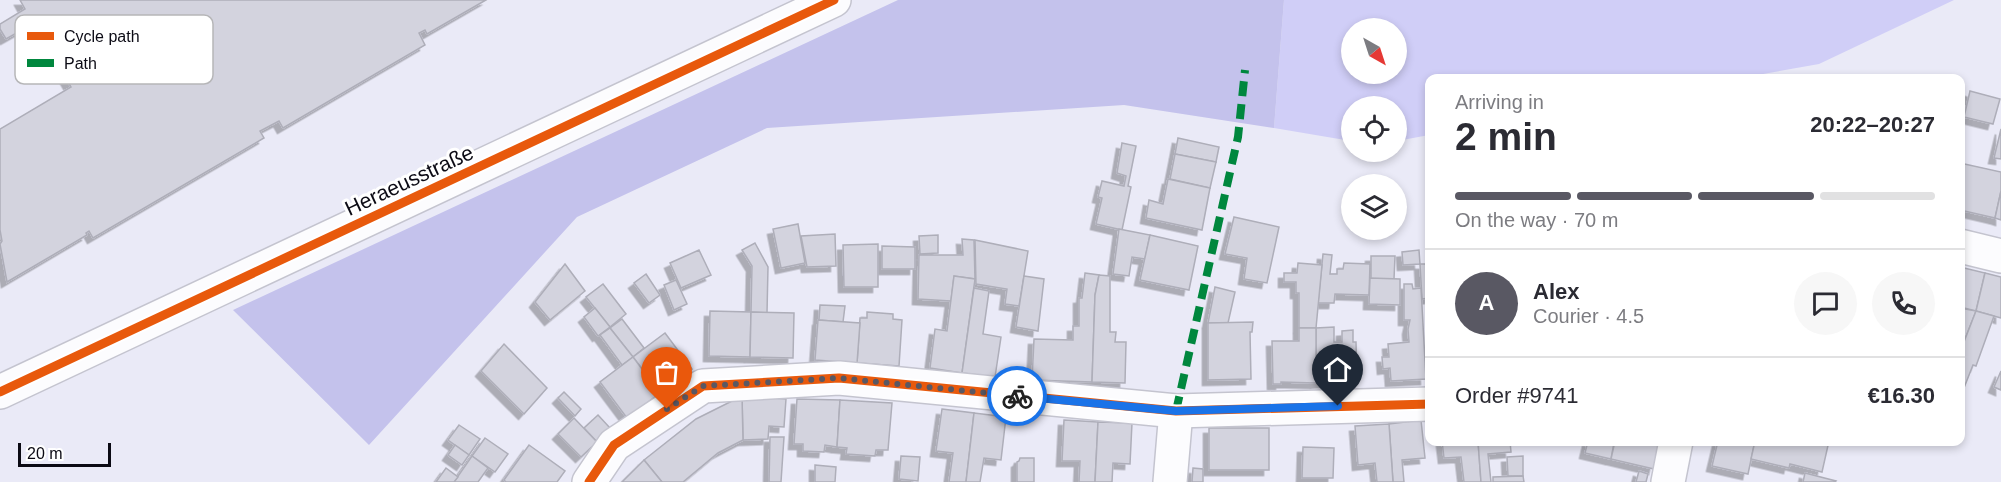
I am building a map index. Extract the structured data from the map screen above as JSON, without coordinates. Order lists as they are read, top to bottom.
{
  "streets": {
    "street": ["Heraeusstraße"]
  },
  "legend": ["Cycle path", "Path"],
  "scale_bar": "20 m",
  "north": "bottom right",
  "page": {
    "heading": ["2 min", "Arriving in", "20:22–20:27"],
    "panel": [
      "Alex",
      "Courier · 4.5",
      "Order #9741",
      "€16.30"
    ],
    "bar": "On the way · 70 m",
    "round": "A",
    "scale": "20 m"
  }
}
